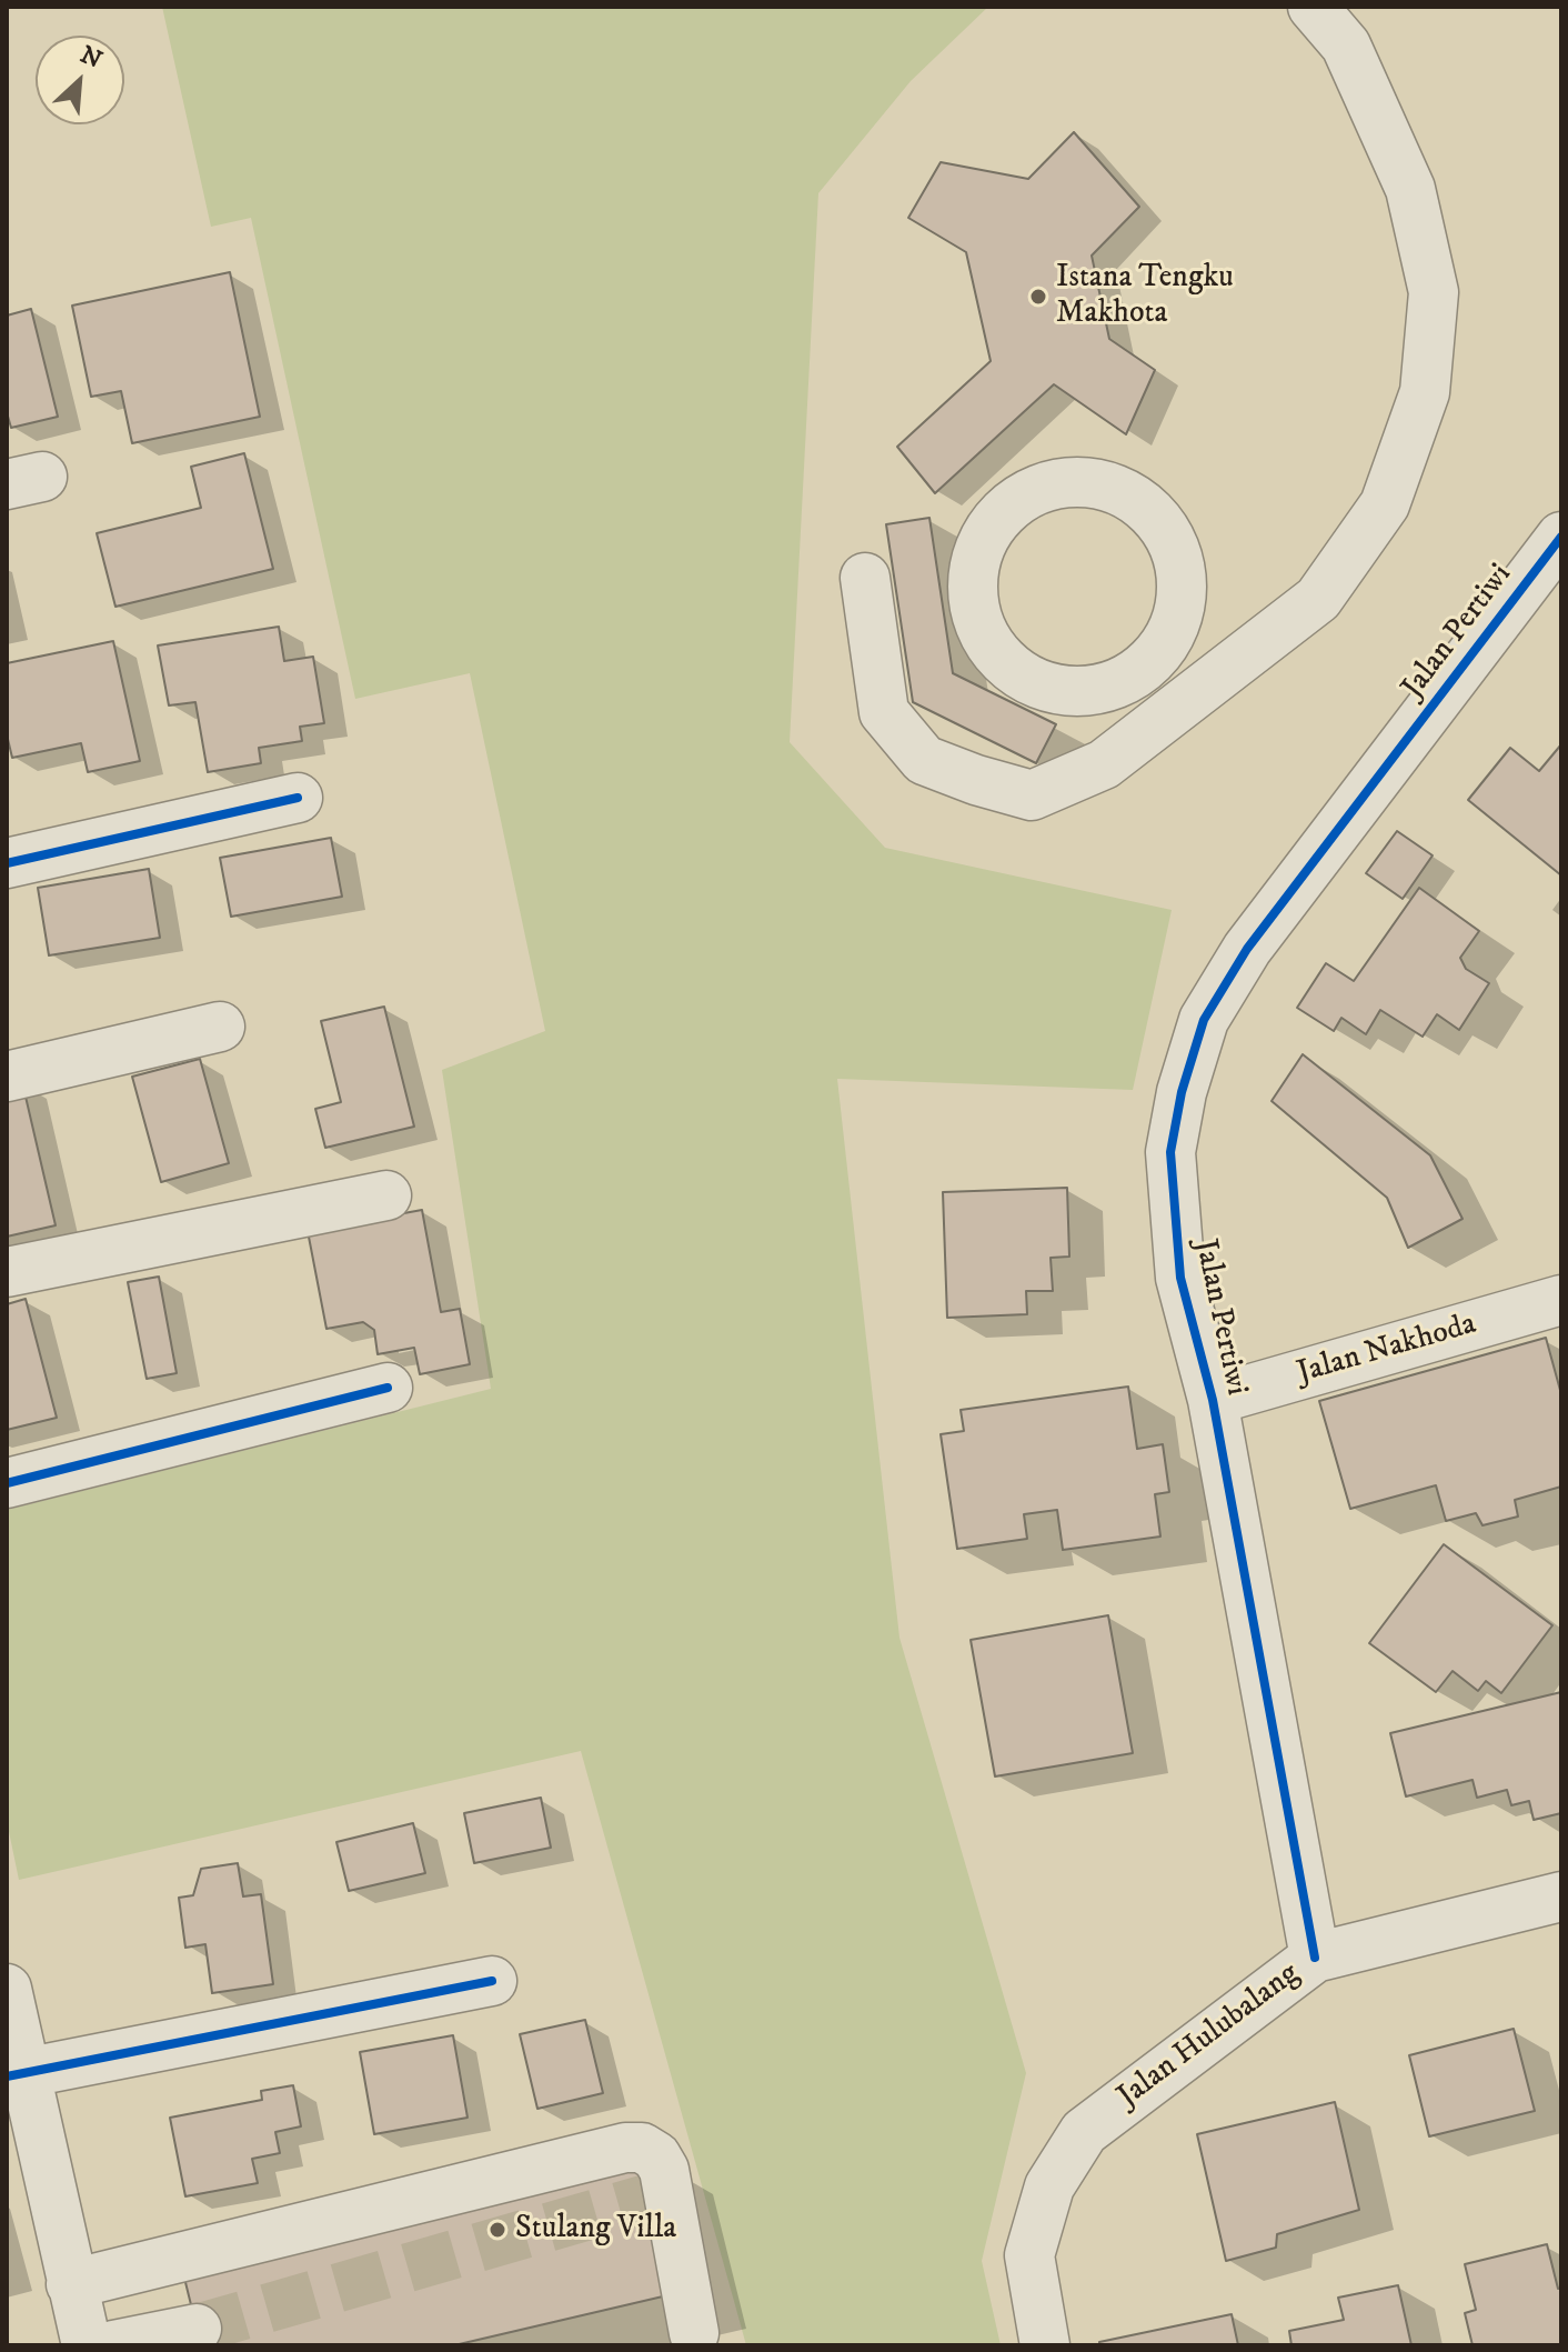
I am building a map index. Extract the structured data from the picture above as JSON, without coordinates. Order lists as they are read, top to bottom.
{
  "streets": {
    "street": ["Jalan Pertiwi", "Jalan Nakhoda", "Jalan Hulubalang"]
  },
  "crossings": [
    ["Jalan Pertiwi", "Jalan Nakhoda"],
    ["Jalan Pertiwi", "Jalan Hulubalang"]
  ],
  "places": ["Istana Tengku Makhota", "Stulang Villa"],
  "north": "top right"
}
